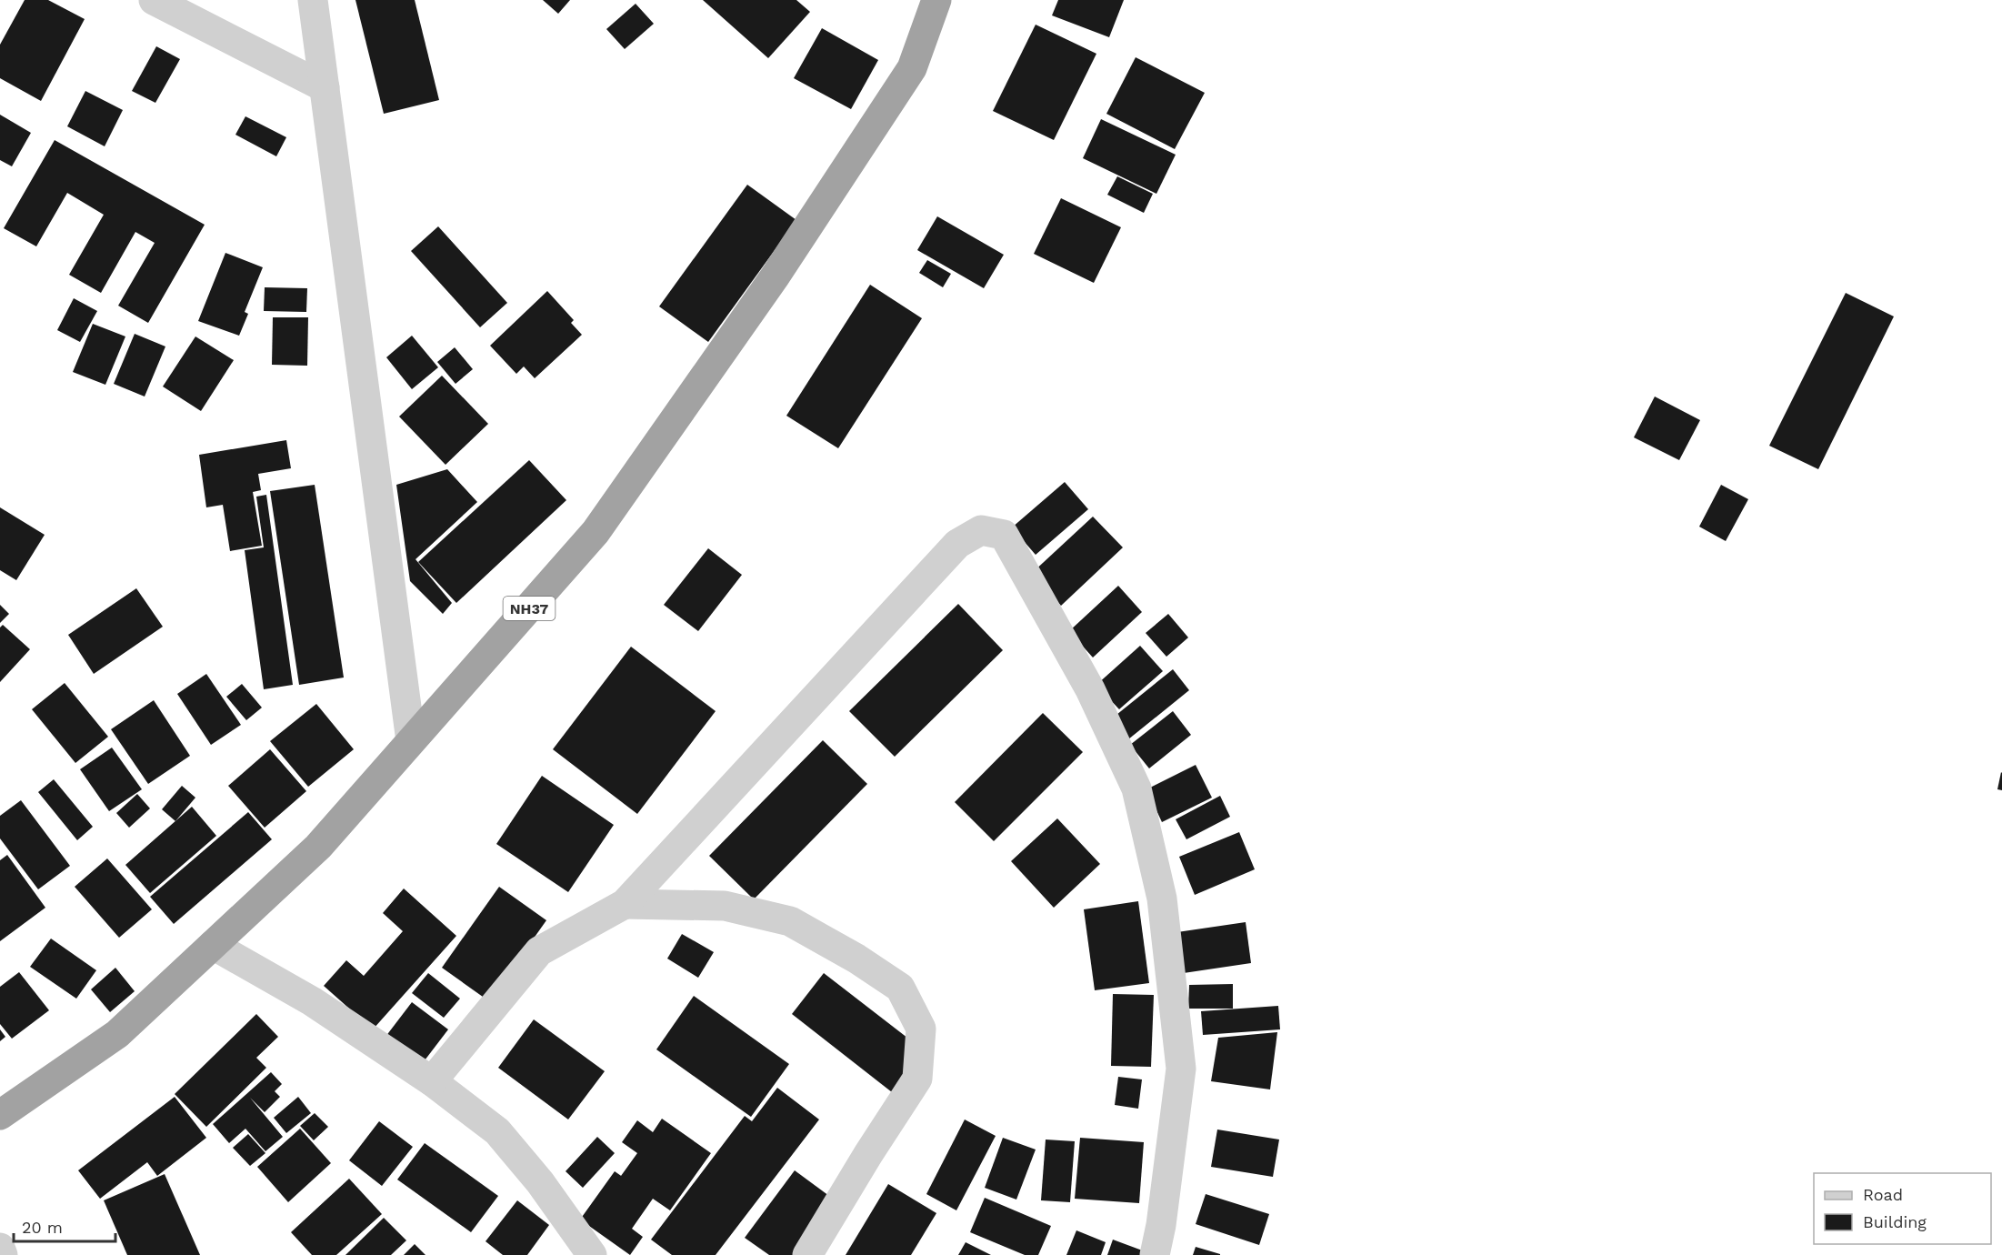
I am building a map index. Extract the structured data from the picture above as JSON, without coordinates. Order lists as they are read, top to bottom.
{
  "streets": {
    "highway": ["NH37"]
  },
  "legend": ["Road", "Building"],
  "scale_bar": "20 m"
}
